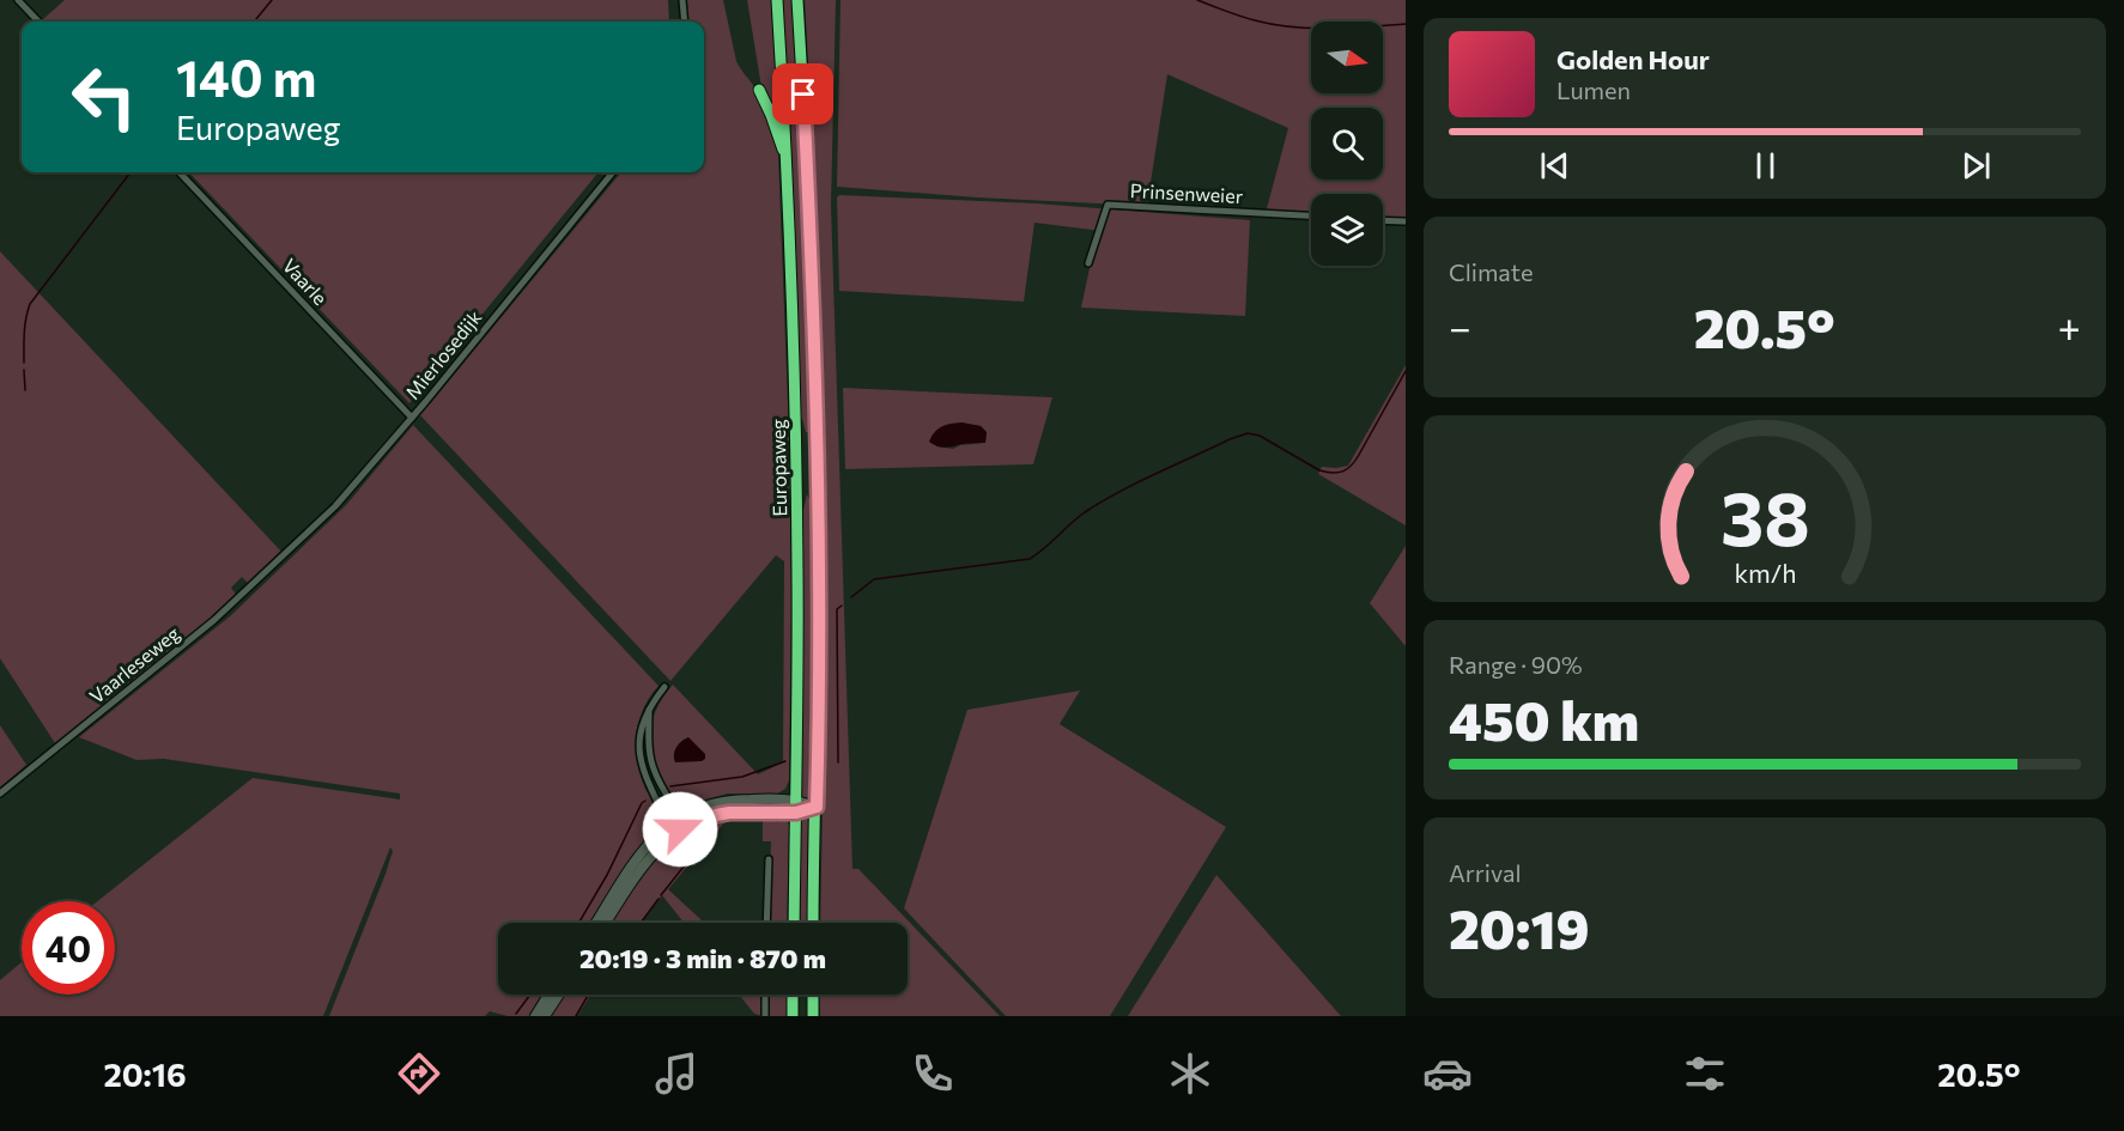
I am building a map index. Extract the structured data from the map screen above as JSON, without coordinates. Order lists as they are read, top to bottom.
{
  "streets": {
    "highway": ["Europaweg"],
    "street": [
      "Prinsenweier",
      "Vaarle",
      "Mierlosedijk",
      "Vaarleseweg"
    ]
  },
  "crossings": [
    ["Vaarle", "Mierlosedijk"],
    ["Mierlosedijk", "Vaarleseweg"]
  ],
  "north": "right",
  "page": {
    "turn": ["140 m", "Europaweg"],
    "song": ["Golden Hour", "Lumen"],
    "tile": [
      "Climate",
      ["Range · 90%", "450 km"],
      ["Arrival", "20:19"]
    ],
    "heat": ["−", "20.5°", "+"],
    "limit": "40",
    "trip": "20:19 · 3 min · 870 m",
    "tabs": ["20:16", "20.5°"],
    "gauge": ["38", "km/h"]
  }
}
